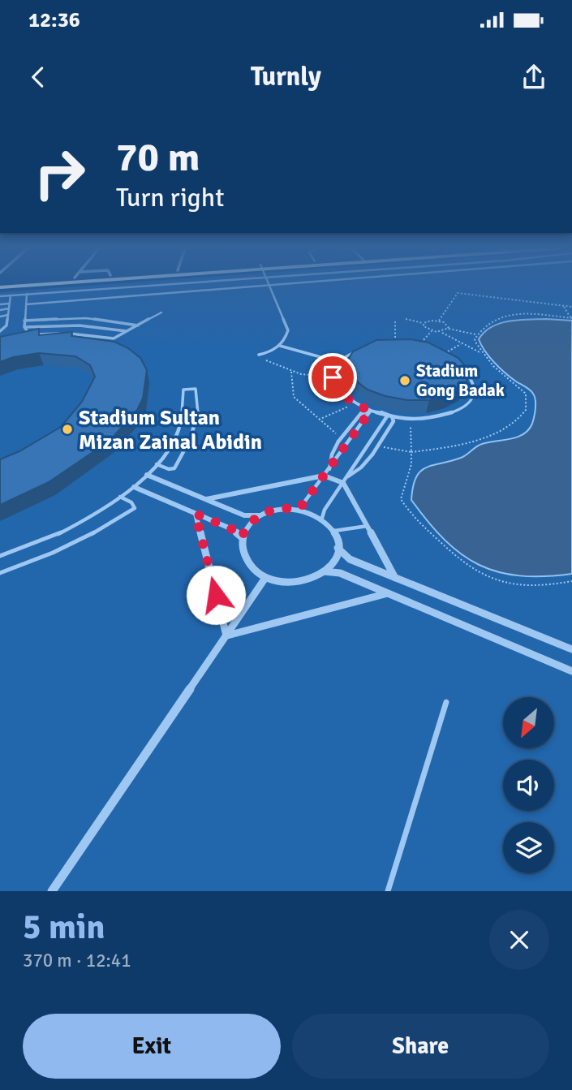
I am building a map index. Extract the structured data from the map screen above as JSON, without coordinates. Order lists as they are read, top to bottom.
{
  "places": ["Stadium Gong Badak", "Stadium Sultan Mizan Zainal Abidin"],
  "north": "bottom left",
  "page": {
    "status": "12:36",
    "header": "Turnly",
    "turn": ["70 m", "Turn right"],
    "heading": ["5 min", "370 m · 12:41"],
    "buttons": ["Exit", "Share"]
  }
}
